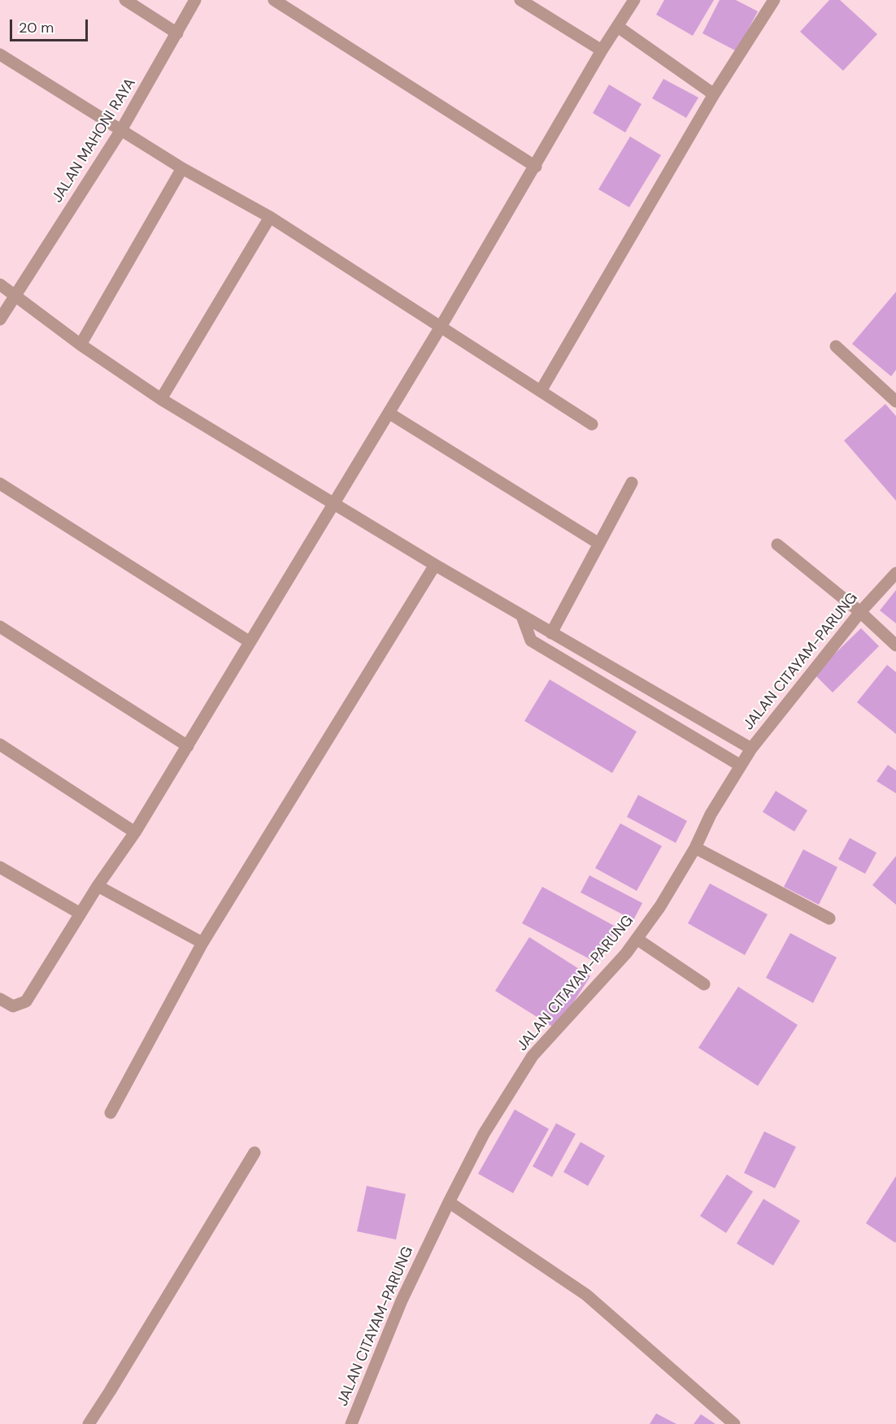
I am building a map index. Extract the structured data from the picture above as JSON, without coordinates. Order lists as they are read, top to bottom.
{
  "streets": {
    "street": ["JALAN MAHONI RAYA", "JALAN CITAYAM-PARUNG"]
  },
  "scale_bar": "20 m"
}
